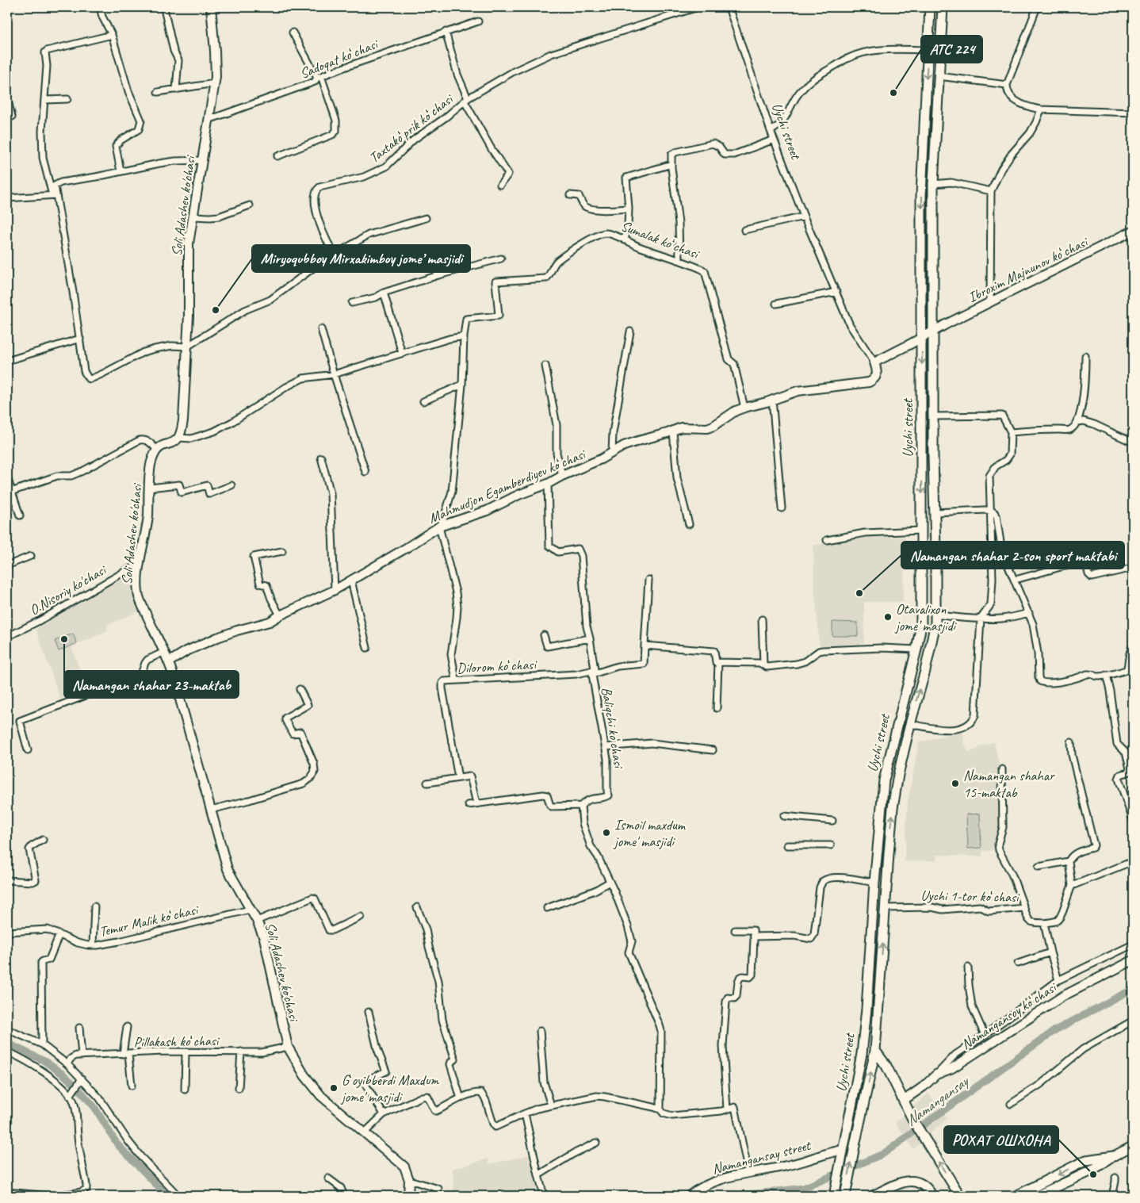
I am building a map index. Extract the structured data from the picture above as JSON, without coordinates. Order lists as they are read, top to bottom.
{
  "streets": {
    "main road": ["Uychi street"],
    "street": [
      "Sadoqat koʻchasi",
      "Taxtakoʻprik koʻchasi",
      "Soli Adashev ko'chasi",
      "Sumalak koʻchasi",
      "Ibroxim Majnunov koʻchasi",
      "Mahmudjon Egamberdiyev koʻchasi",
      "O.Nisoriy ko'chasi",
      "Dilorom koʻchasi",
      "Baliqchi koʻchasi",
      "Uychi 1-tor koʻchasi",
      "Temur Malik koʻchasi",
      "Namangansoy koʻchasi",
      "Pillakash koʻchasi",
      "Namangansay street"
    ]
  },
  "crossings": [
    ["Sadoqat koʻchasi", "Soli Adashev ko'chasi"],
    ["Uychi street", "Ibroxim Majnunov koʻchasi"],
    ["Uychi street", "Mahmudjon Egamberdiyev koʻchasi"],
    ["Uychi street", "Uychi 1-tor koʻchasi"],
    ["Uychi street", "Namangansay street"],
    ["Soli Adashev ko'chasi", "Mahmudjon Egamberdiyev koʻchasi"],
    ["Soli Adashev ko'chasi", "O.Nisoriy ko'chasi"],
    ["Soli Adashev ko'chasi", "Temur Malik koʻchasi"],
    ["Soli Adashev ko'chasi", "Pillakash koʻchasi"],
    ["Sumalak koʻchasi", "Mahmudjon Egamberdiyev koʻchasi"],
    ["Mahmudjon Egamberdiyev koʻchasi", "Baliqchi koʻchasi"],
    ["Dilorom koʻchasi", "Baliqchi koʻchasi"]
  ],
  "water": ["Namangansay"],
  "places": [
    "ATC 224",
    "Miryoqubboy Mirxakimboy jome’ masjidi",
    "Namangan shahar 2-son sport maktabi",
    "Otavalixon jome’ masjidi",
    "Namangan shahar 23-maktab",
    "Namangan shahar 15-maktab",
    "Ismoil maxdum jome' masjidi",
    "Gʻoyibberdi Maxdum jome' masjidi",
    "РОХАТ ОШХОНА"
  ]
}
